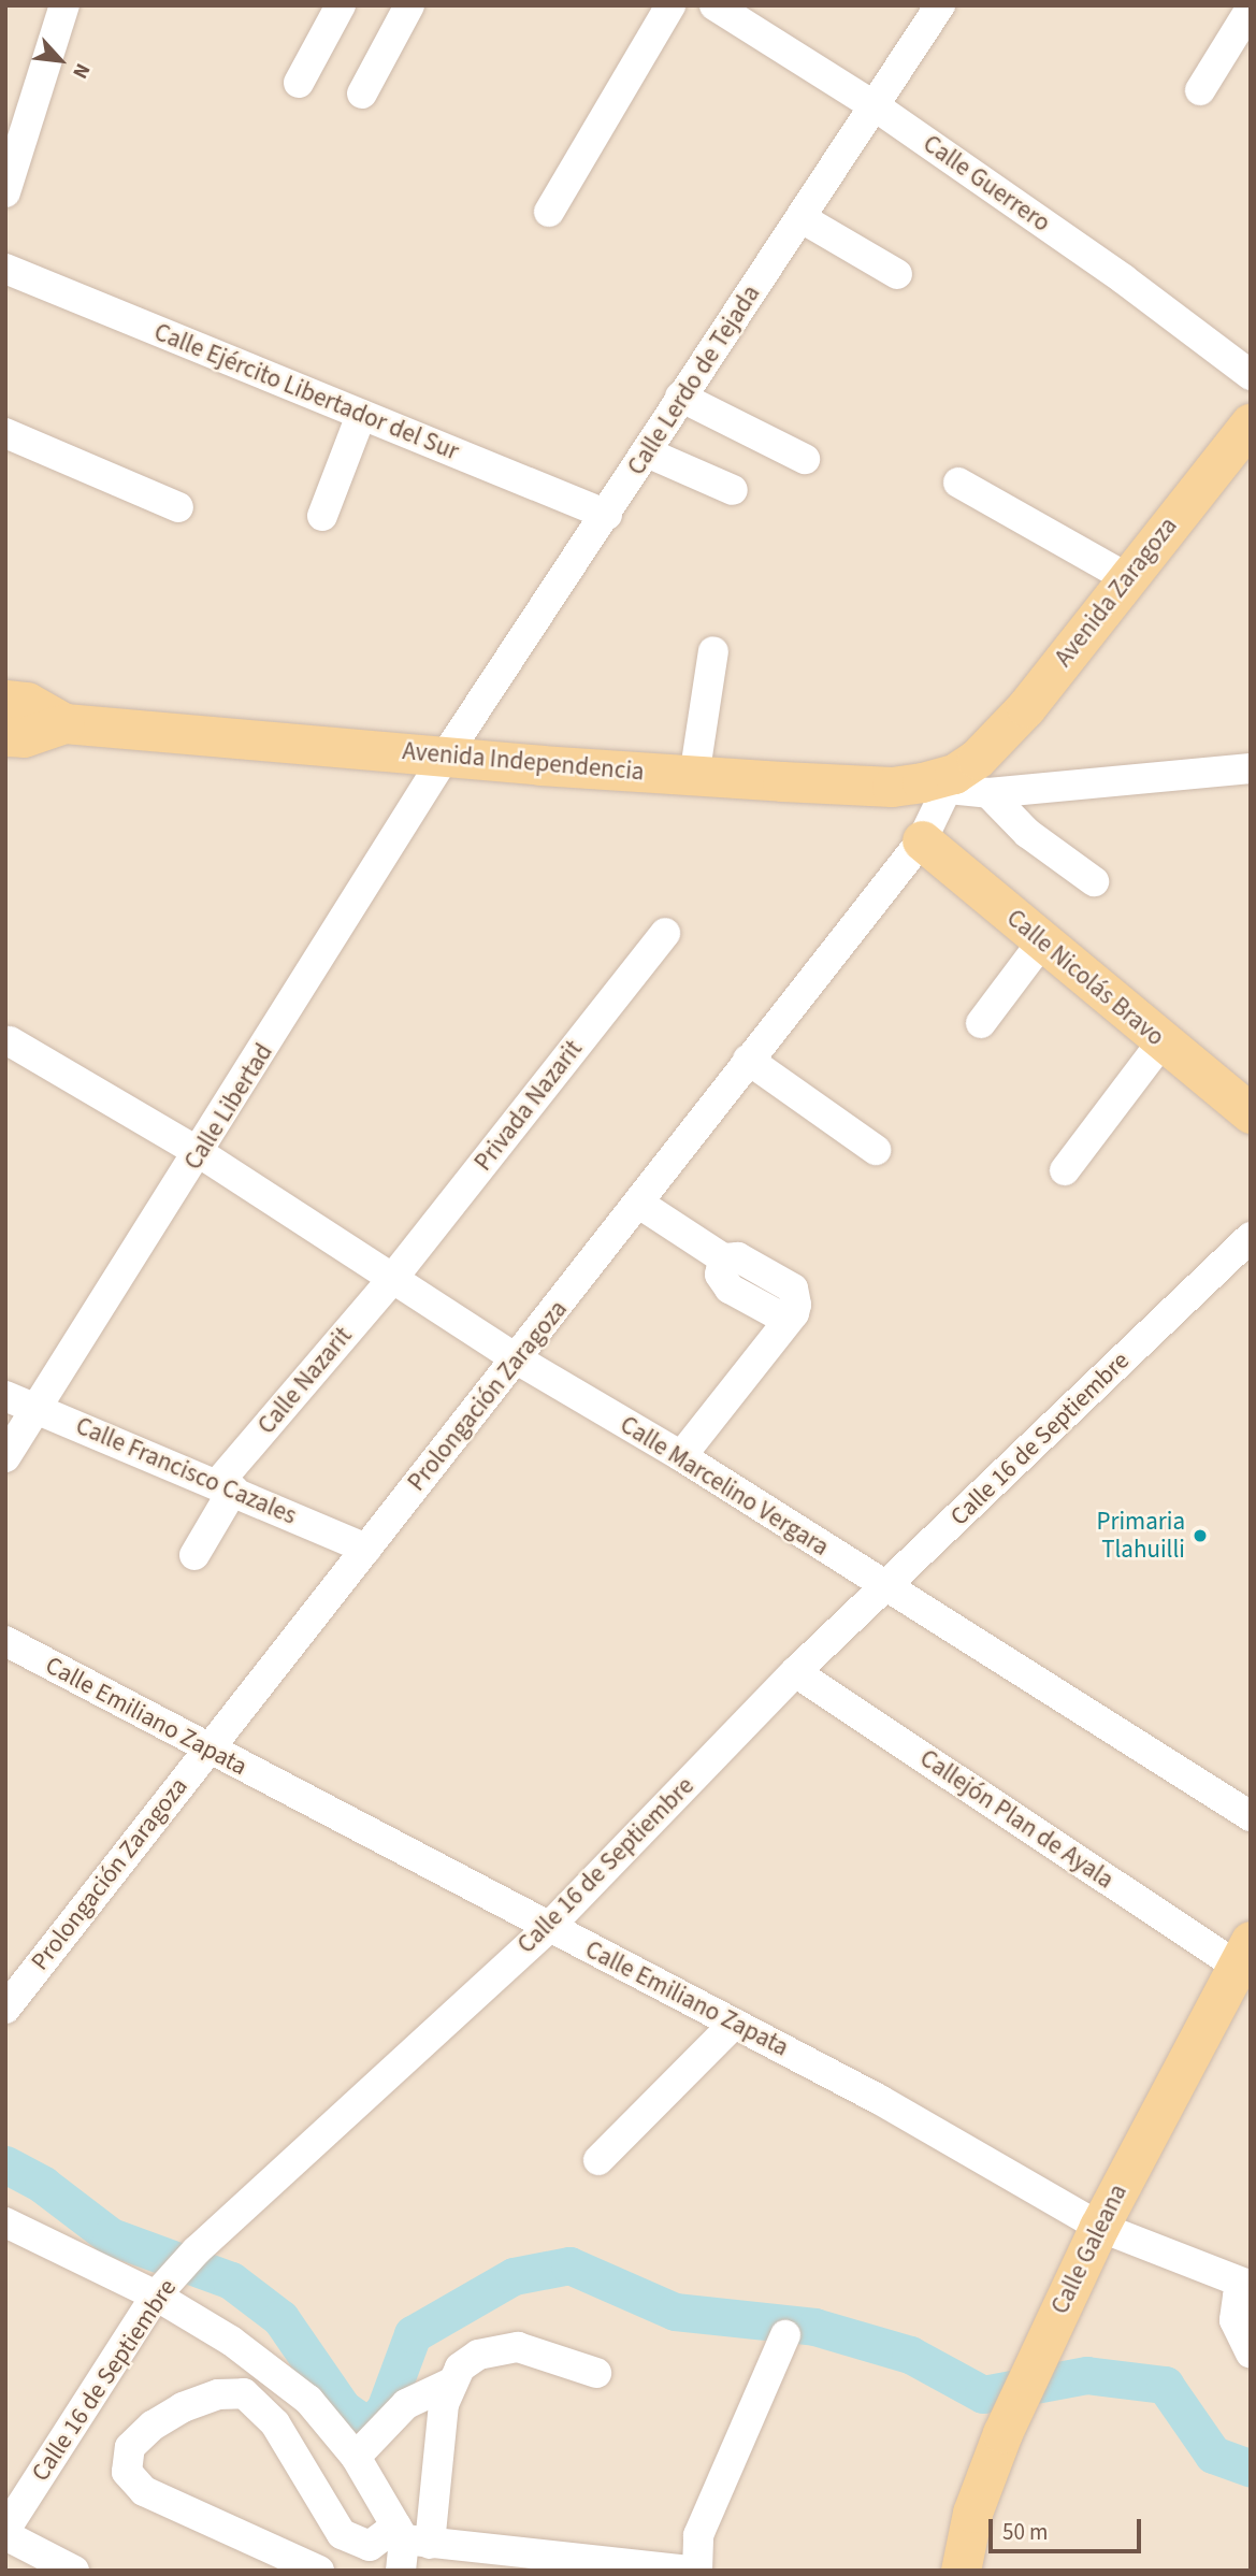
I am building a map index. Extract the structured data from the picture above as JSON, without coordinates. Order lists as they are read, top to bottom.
{
  "streets": {
    "main road": [
      "Avenida Zaragoza",
      "Avenida Independencia",
      "Calle Nicolás Bravo",
      "Calle Galeana"
    ],
    "street": [
      "Calle Guerrero",
      "Calle Lerdo de Tejada",
      "Calle Ejército Libertador del Sur",
      "Privada Nazarit",
      "Calle Libertad",
      "Calle Nazarit",
      "Prolongación Zaragoza",
      "Calle 16 de Septiembre",
      "Calle Francisco Cazales",
      "Calle Marcelino Vergara",
      "Calle Emiliano Zapata",
      "Callejón Plan de Ayala"
    ]
  },
  "crossings": [
    ["Calle Guerrero", "Calle Lerdo de Tejada"],
    ["Calle Lerdo de Tejada", "Calle Ejército Libertador del Sur"],
    ["Calle Lerdo de Tejada", "Avenida Independencia"],
    ["Calle Lerdo de Tejada", "Calle Libertad"],
    ["Avenida Zaragoza", "Avenida Independencia"],
    ["Avenida Zaragoza", "Prolongación Zaragoza"],
    ["Avenida Independencia", "Calle Libertad"],
    ["Avenida Independencia", "Prolongación Zaragoza"],
    ["Calle Nicolás Bravo", "Prolongación Zaragoza"],
    ["Privada Nazarit", "Calle Nazarit"],
    ["Privada Nazarit", "Calle Marcelino Vergara"],
    ["Calle Libertad", "Calle Francisco Cazales"],
    ["Calle Libertad", "Calle Marcelino Vergara"],
    ["Calle Nazarit", "Calle Francisco Cazales"],
    ["Calle Nazarit", "Calle Marcelino Vergara"],
    ["Prolongación Zaragoza", "Calle Francisco Cazales"],
    ["Prolongación Zaragoza", "Calle Marcelino Vergara"],
    ["Prolongación Zaragoza", "Calle Emiliano Zapata"],
    ["Calle 16 de Septiembre", "Calle Marcelino Vergara"],
    ["Calle 16 de Septiembre", "Calle Emiliano Zapata"],
    ["Calle 16 de Septiembre", "Callejón Plan de Ayala"],
    ["Calle Emiliano Zapata", "Calle Galeana"],
    ["Callejón Plan de Ayala", "Calle Galeana"]
  ],
  "places": ["Primaria Tlahuilli"],
  "scale_bar": "50 m",
  "north": "bottom right"
}
